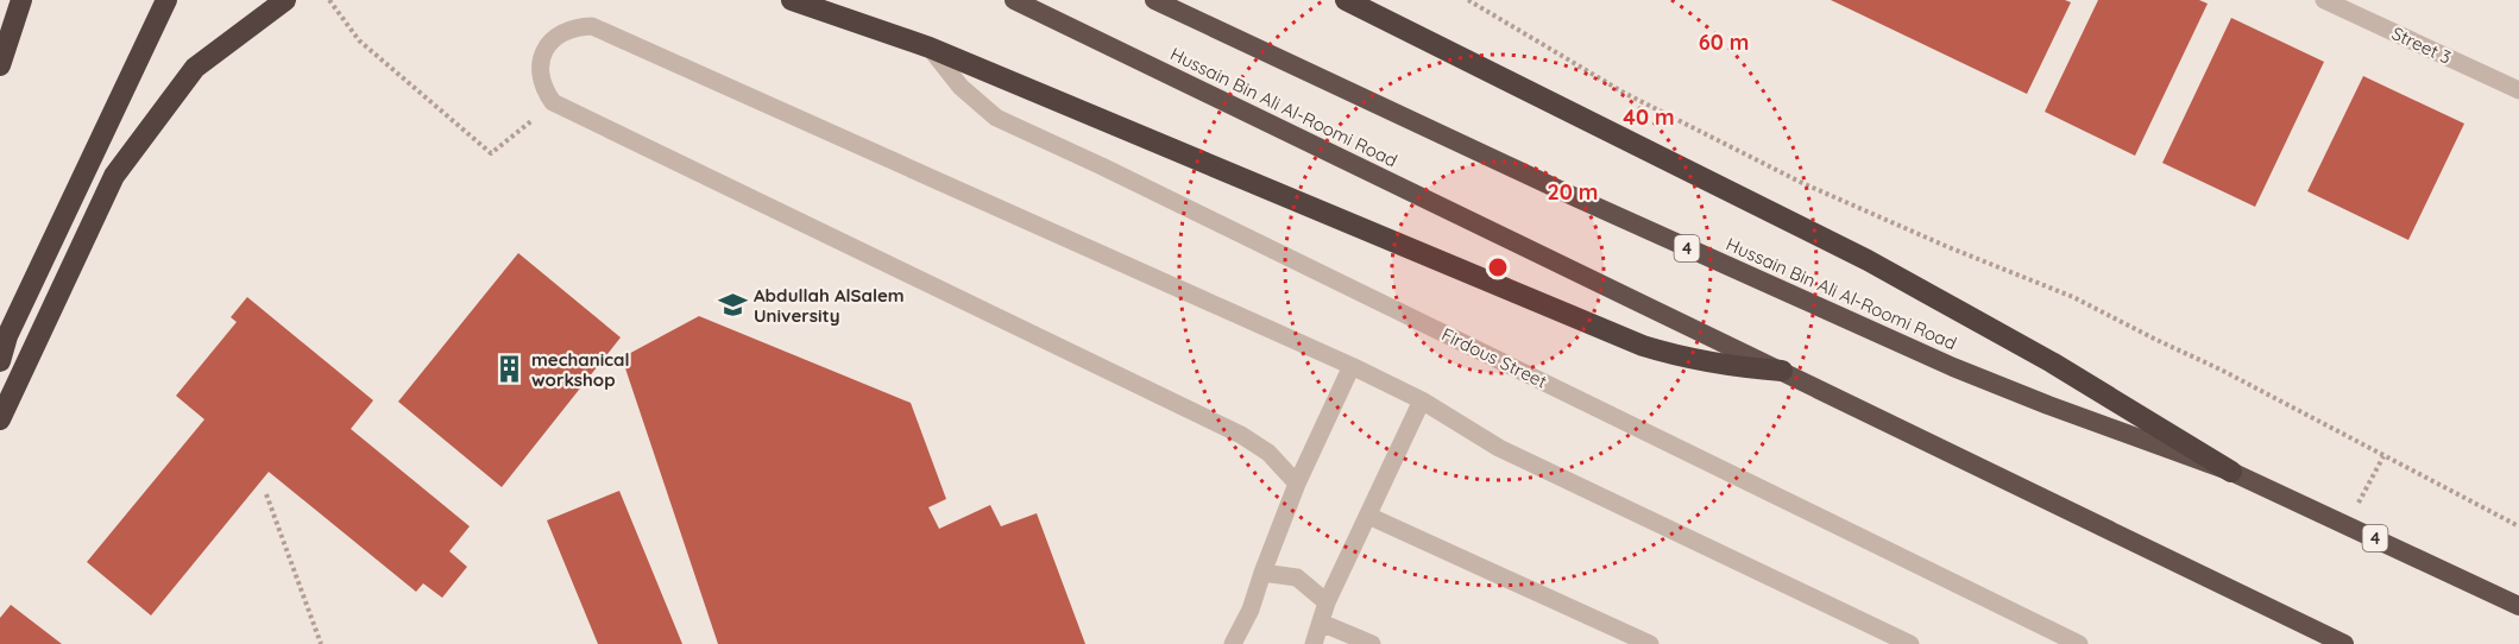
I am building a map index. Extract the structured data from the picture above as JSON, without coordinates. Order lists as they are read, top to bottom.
{
  "streets": {
    "highway": ["Hussain Bin Ali Al-Roomi Road", "4"],
    "street": ["Street 3", "Firdous Street"]
  },
  "places": {
    "school or university": ["Abdullah AlSalem University"],
    "building": ["mechanical workshop"]
  },
  "rings": ["60 m", "40 m", "20 m"]
}
